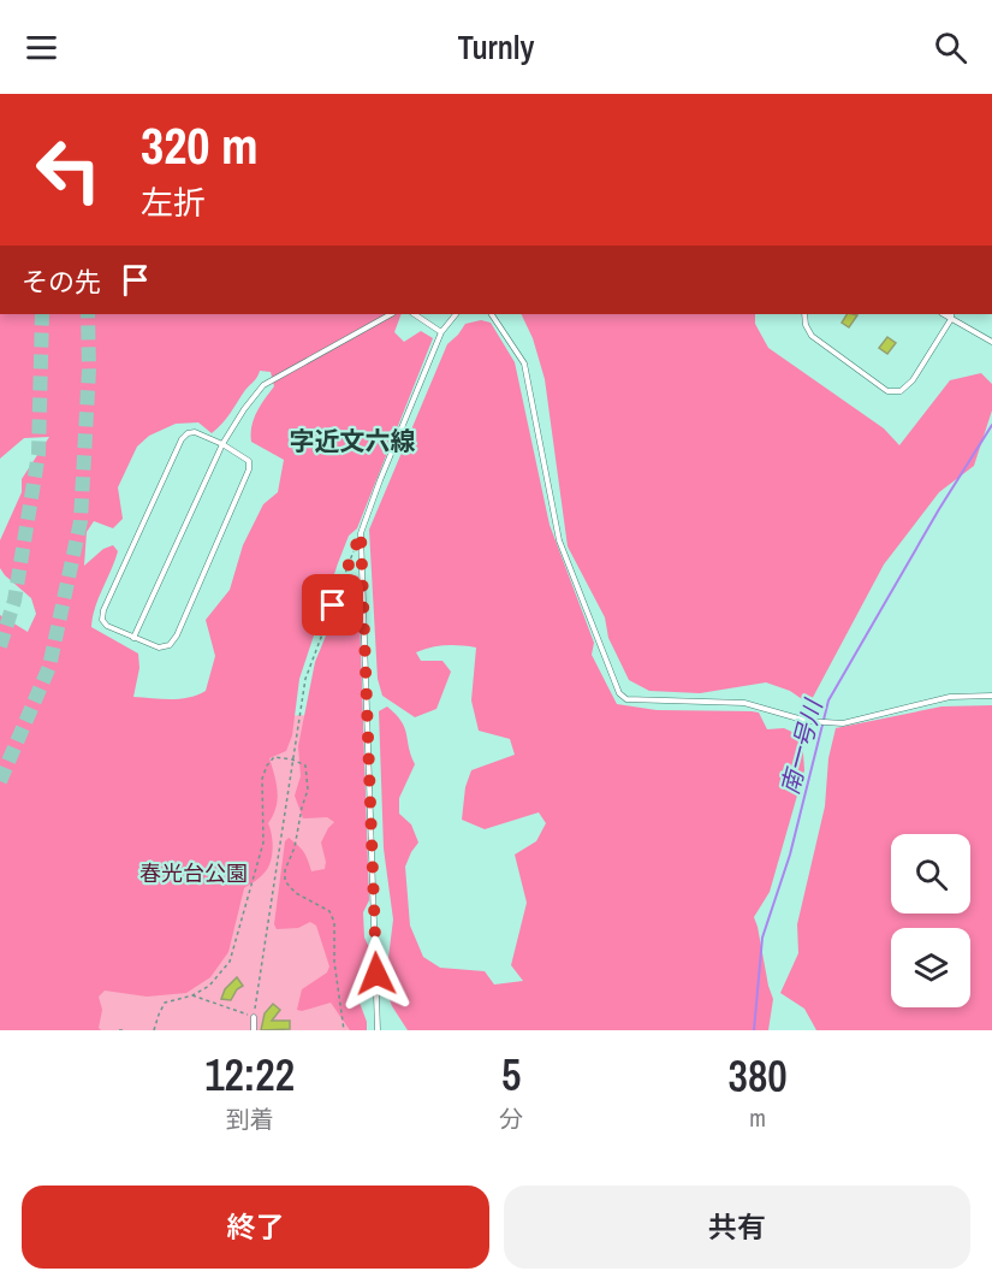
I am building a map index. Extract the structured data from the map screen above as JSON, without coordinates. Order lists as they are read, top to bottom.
{
  "districts": ["字近文六線"],
  "water": ["南一号川"],
  "parks": ["春光台公園"],
  "page": {
    "header": "Turnly",
    "turn": ["320 m", "左折"],
    "then": "その先",
    "eta": [
      "12:22",
      "到着",
      "5",
      "分",
      "380",
      "m"
    ],
    "buttons": ["終了", "共有"]
  }
}
